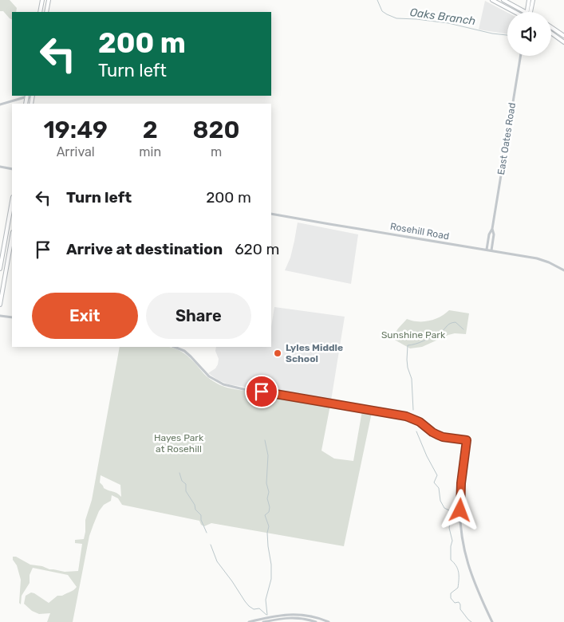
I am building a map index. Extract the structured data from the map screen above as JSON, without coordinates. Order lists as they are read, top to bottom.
{
  "streets": {
    "street": ["East Oates Road", "Rosehill Road"]
  },
  "crossings": [
    ["East Oates Road", "Rosehill Road"]
  ],
  "water": ["Oaks Branch"],
  "parks": ["Sunshine Park", "Hayes Park at Rosehill"],
  "places": ["Lyles Middle School"],
  "page": {
    "turn": ["200 m", "Turn left"],
    "eta": [
      "19:49",
      "Arrival",
      "2",
      "min",
      "820",
      "m"
    ],
    "list": [
      {
        "name": "Turn left",
        "value": "200 m"
      },
      {
        "name": "Arrive at destination",
        "value": "620 m"
      }
    ],
    "buttons": ["Exit", "Share"]
  }
}
